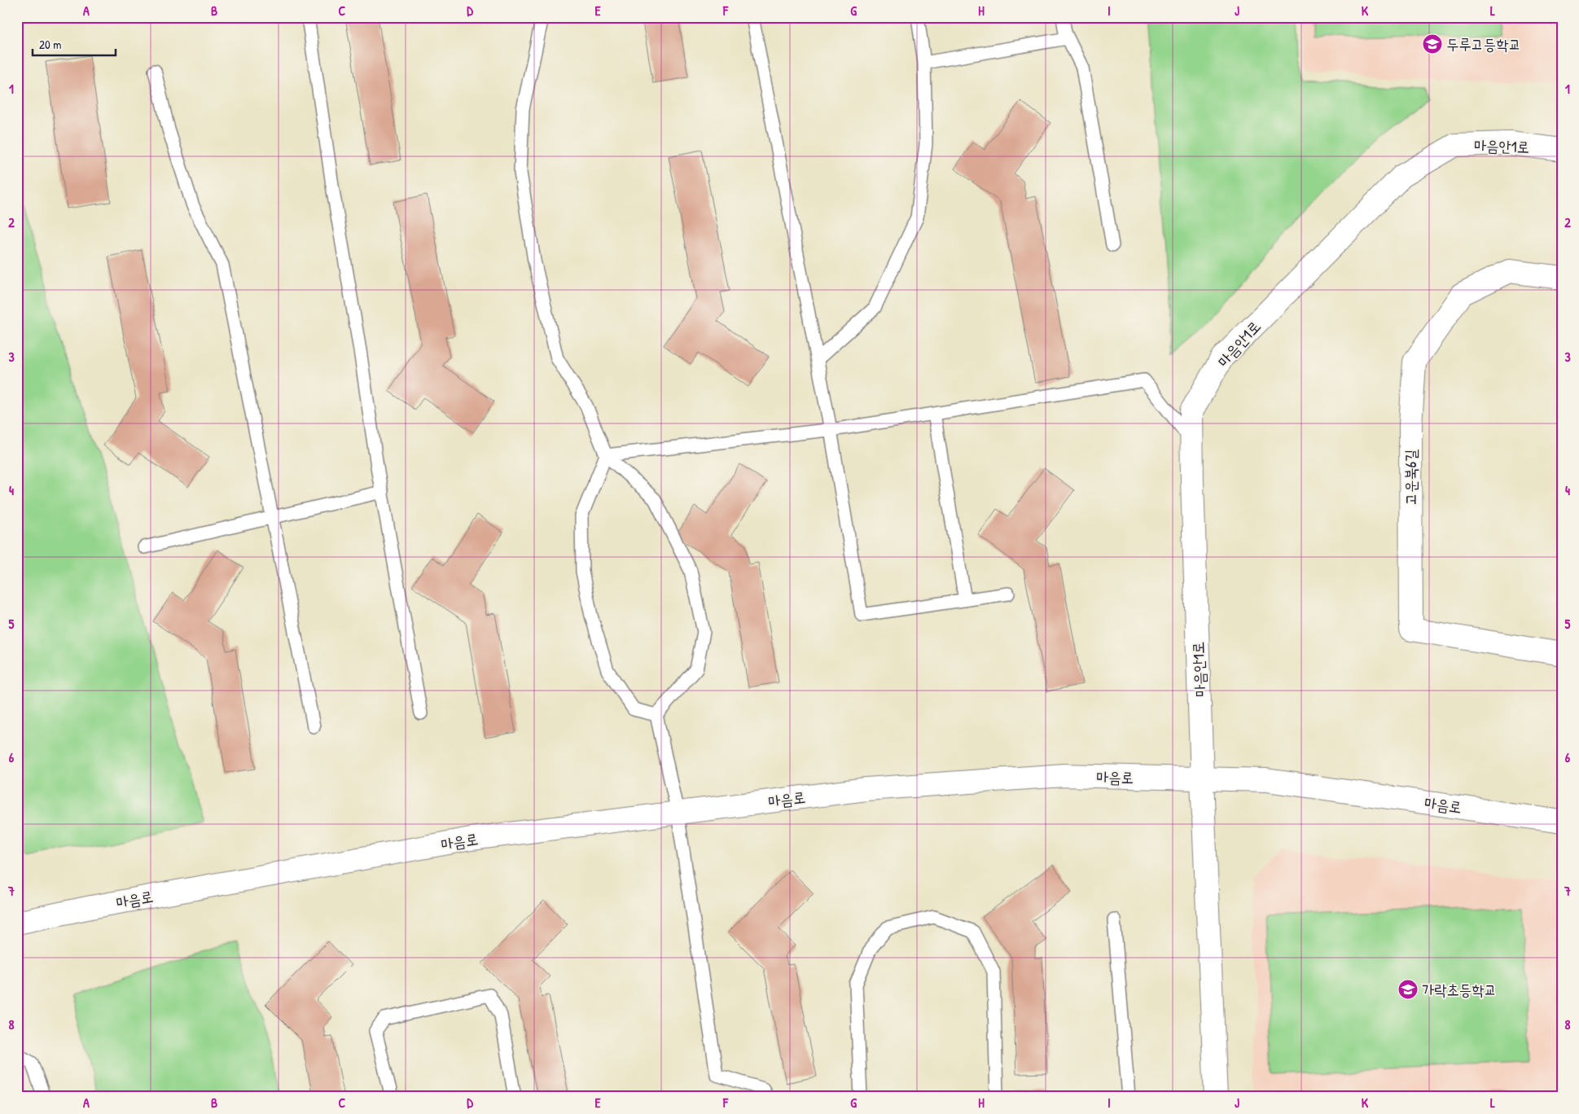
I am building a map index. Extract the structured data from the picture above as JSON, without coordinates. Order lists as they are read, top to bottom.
{
  "streets": {
    "street": ["마음안1로", "고운북6길", "마음로"]
  },
  "crossings": [
    ["마음안1로", "마음로"]
  ],
  "places": {
    "school or university": ["두루고등학교", "가락초등학교"]
  },
  "scale_bar": "20 m",
  "grid": {
    "columns": [
      "A",
      "B",
      "C",
      "D",
      "E",
      "F",
      "G",
      "H",
      "I",
      "J",
      "K",
      "L"
    ],
    "rows": [
      "1",
      "2",
      "3",
      "4",
      "5",
      "6",
      "7",
      "8"
    ]
  }
}
